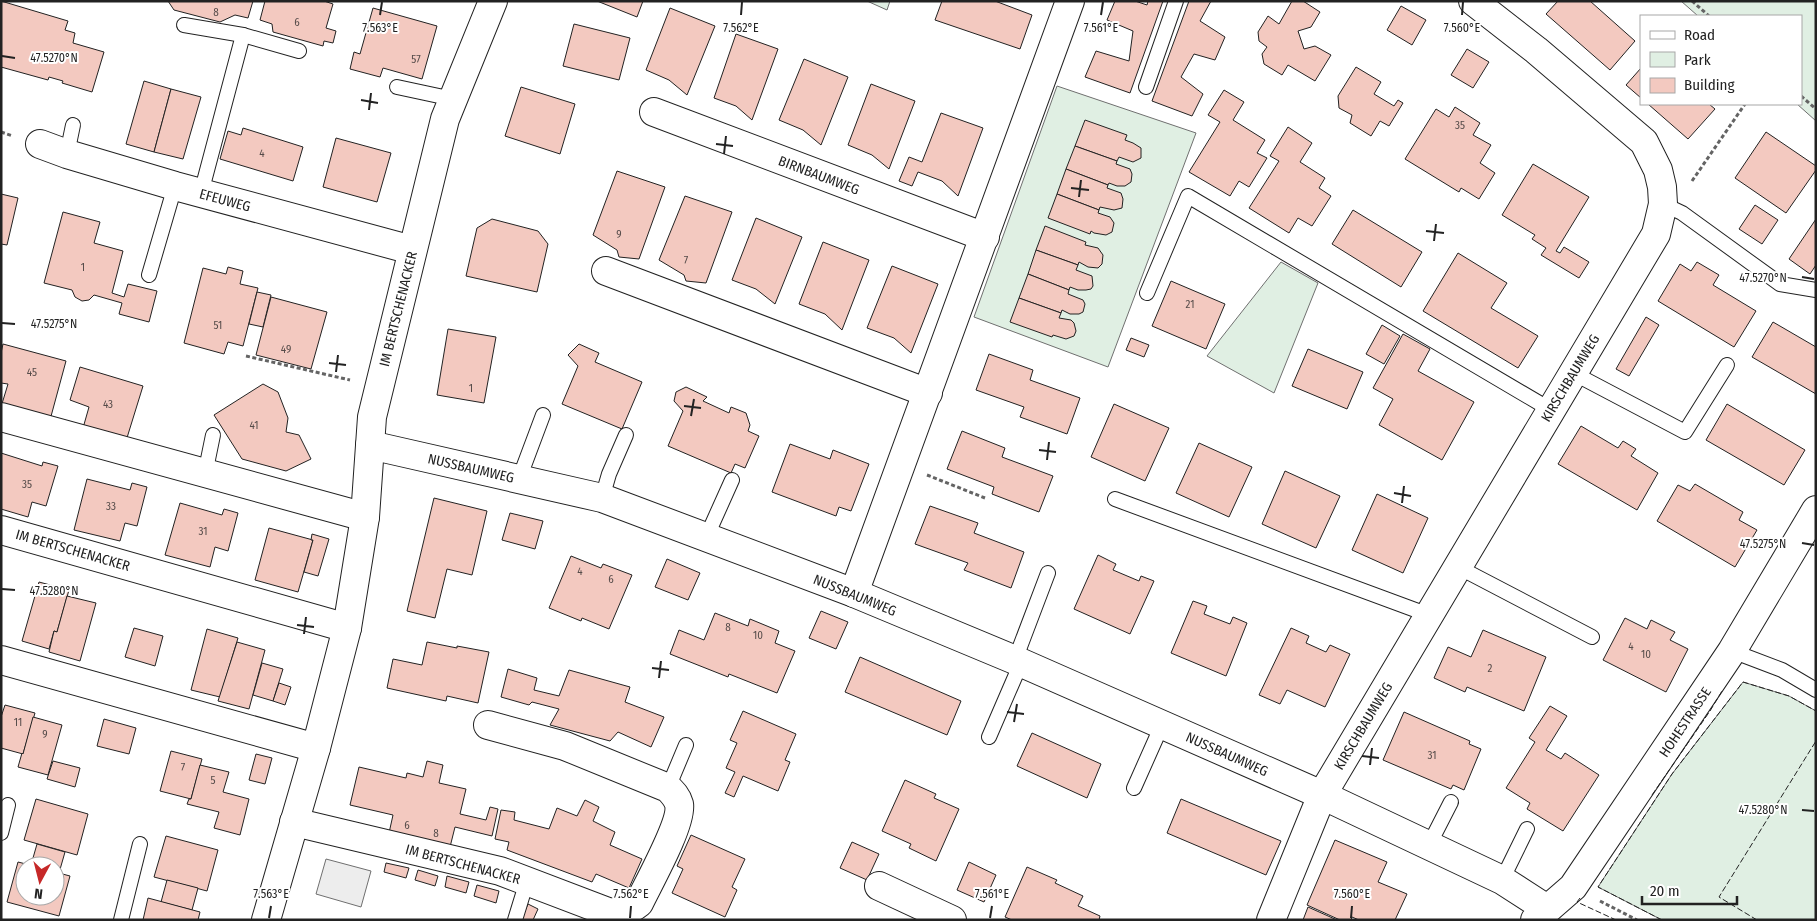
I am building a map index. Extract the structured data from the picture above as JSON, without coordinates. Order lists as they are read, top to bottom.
{
  "streets": {
    "street": [
      "BIRNBAUMWEG",
      "EFEUWEG",
      "IM BERTSCHENACKER",
      "KIRSCHBAUMWEG",
      "NUSSBAUMWEG",
      "HOHESTRASSE"
    ]
  },
  "crossings": [
    ["EFEUWEG", "IM BERTSCHENACKER"],
    ["IM BERTSCHENACKER", "NUSSBAUMWEG"],
    ["KIRSCHBAUMWEG", "NUSSBAUMWEG"],
    ["NUSSBAUMWEG", "HOHESTRASSE"]
  ],
  "house_numbers": [
    "8",
    "6",
    "57",
    "35",
    "4",
    "9",
    "7",
    "1",
    "21",
    "51",
    "49",
    "45",
    "1",
    "43",
    "41",
    "35",
    "33",
    "31",
    "4",
    "6",
    "8",
    "10",
    "4",
    "10",
    "2",
    "11",
    "9",
    "31",
    "7",
    "5",
    "6",
    "8"
  ],
  "legend": ["Road", "Park", "Building"],
  "scale_bar": "20 m",
  "north": "bottom",
  "coordinates": [
    "7.563°E",
    "7.562°E",
    "7.561°E",
    "7.560°E",
    "47.5270°N",
    "47.5275°N",
    "47.5280°N"
  ]
}
